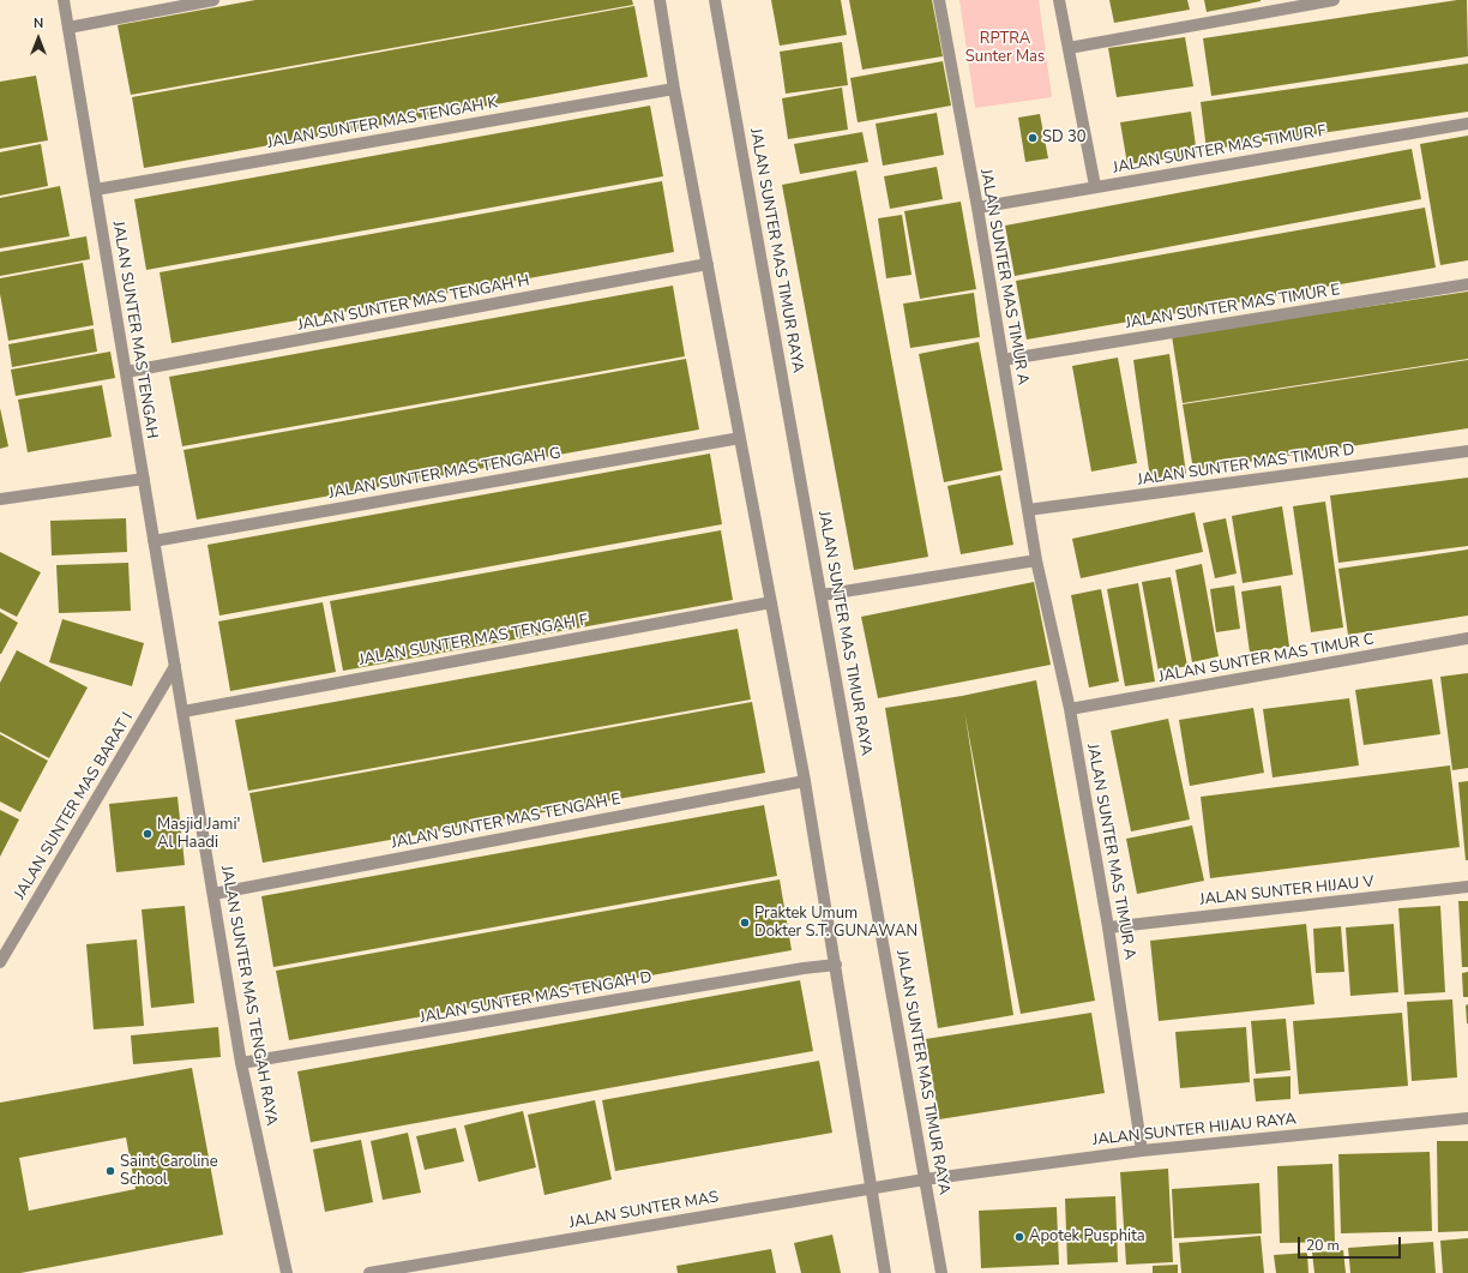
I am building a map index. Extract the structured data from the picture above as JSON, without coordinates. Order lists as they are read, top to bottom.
{
  "streets": {
    "street": [
      "JALAN SUNTER MAS TENGAH K",
      "JALAN SUNTER MAS TIMUR F",
      "JALAN SUNTER MAS TIMUR RAYA",
      "JALAN SUNTER MAS TIMUR A",
      "JALAN SUNTER MAS TENGAH H",
      "JALAN SUNTER MAS TIMUR E",
      "JALAN SUNTER MAS TENGAH",
      "JALAN SUNTER MAS TIMUR D",
      "JALAN SUNTER MAS TENGAH G",
      "JALAN SUNTER MAS TENGAH F",
      "JALAN SUNTER MAS TIMUR C",
      "JALAN SUNTER MAS BARAT I",
      "JALAN SUNTER MAS TENGAH E",
      "JALAN SUNTER HIJAU V",
      "JALAN SUNTER MAS TENGAH RAYA",
      "JALAN SUNTER MAS TENGAH D",
      "JALAN SUNTER HIJAU RAYA",
      "JALAN SUNTER MAS"
    ]
  },
  "crossings": [
    ["JALAN SUNTER MAS TENGAH K", "JALAN SUNTER MAS TENGAH"],
    ["JALAN SUNTER MAS TIMUR F", "JALAN SUNTER MAS TIMUR A"],
    ["JALAN SUNTER MAS TIMUR RAYA", "JALAN SUNTER HIJAU RAYA"],
    ["JALAN SUNTER MAS TIMUR RAYA", "JALAN SUNTER MAS"],
    ["JALAN SUNTER MAS TIMUR A", "JALAN SUNTER MAS TIMUR E"],
    ["JALAN SUNTER MAS TIMUR A", "JALAN SUNTER MAS TIMUR D"],
    ["JALAN SUNTER MAS TIMUR A", "JALAN SUNTER MAS TIMUR C"],
    ["JALAN SUNTER MAS TIMUR A", "JALAN SUNTER HIJAU V"],
    ["JALAN SUNTER MAS TIMUR A", "JALAN SUNTER HIJAU RAYA"],
    ["JALAN SUNTER MAS TENGAH H", "JALAN SUNTER MAS TENGAH"],
    ["JALAN SUNTER MAS TENGAH", "JALAN SUNTER MAS TENGAH G"],
    ["JALAN SUNTER MAS TENGAH", "JALAN SUNTER MAS BARAT I"],
    ["JALAN SUNTER MAS TENGAH", "JALAN SUNTER MAS TENGAH RAYA"],
    ["JALAN SUNTER MAS TENGAH F", "JALAN SUNTER MAS TENGAH RAYA"],
    ["JALAN SUNTER MAS BARAT I", "JALAN SUNTER MAS TENGAH RAYA"],
    ["JALAN SUNTER MAS TENGAH E", "JALAN SUNTER MAS TENGAH RAYA"],
    ["JALAN SUNTER MAS TENGAH RAYA", "JALAN SUNTER MAS TENGAH D"],
    ["JALAN SUNTER HIJAU RAYA", "JALAN SUNTER MAS"]
  ],
  "parks": ["RPTRA Sunter Mas"],
  "places": [
    "SD 30",
    "Masjid Jami' Al Haadi",
    "Praktek Umum Dokter S.T. GUNAWAN",
    "Saint Caroline School",
    "Apotek Pusphita"
  ],
  "scale_bar": "20 m",
  "north": "top"
}
